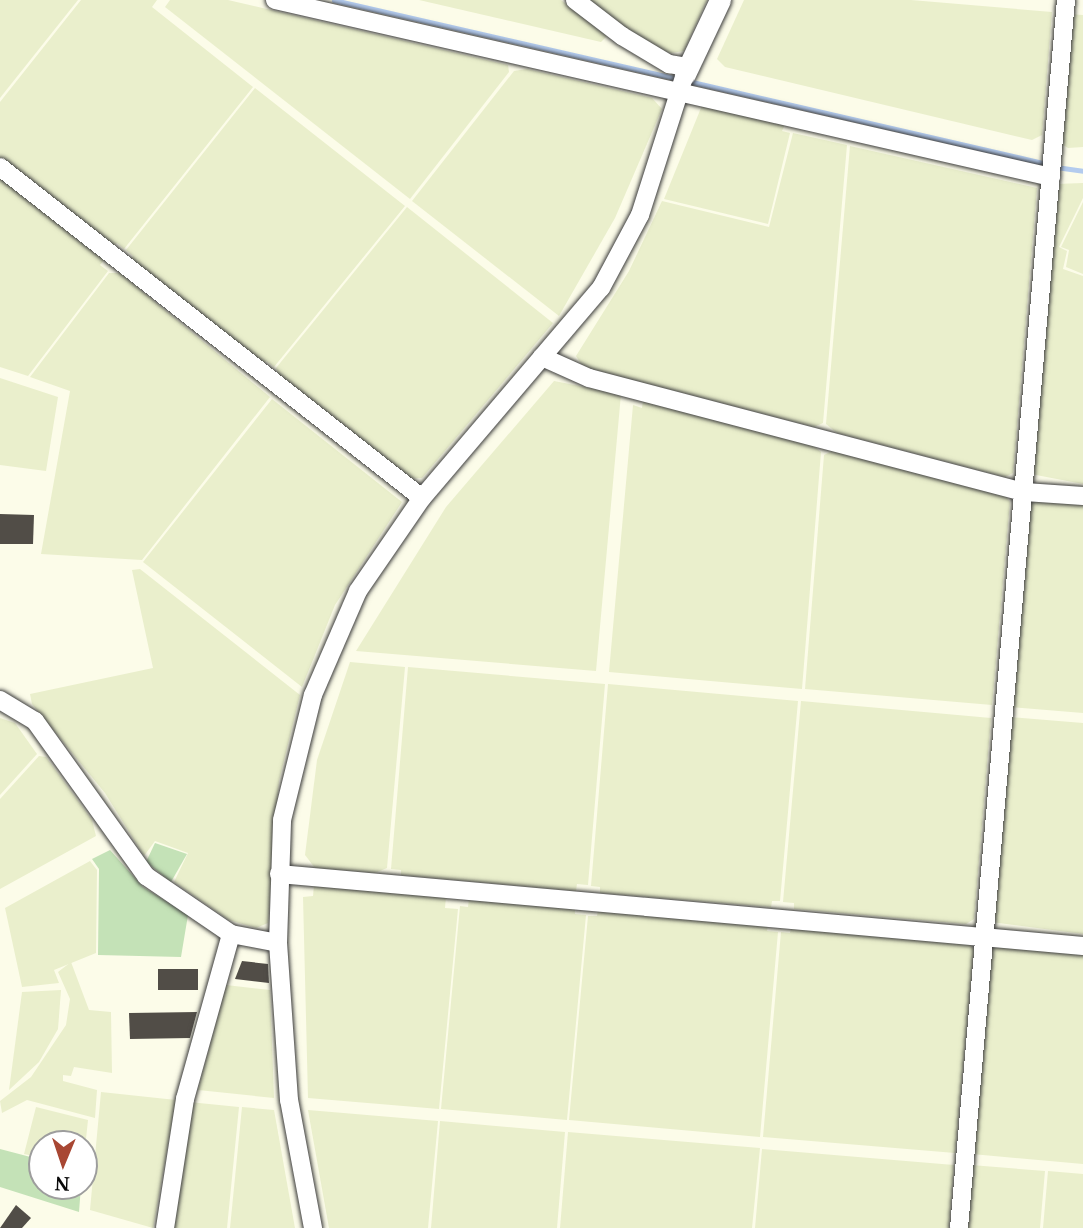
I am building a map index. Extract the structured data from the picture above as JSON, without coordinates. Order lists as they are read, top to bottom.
{
  "north": "bottom"
}
